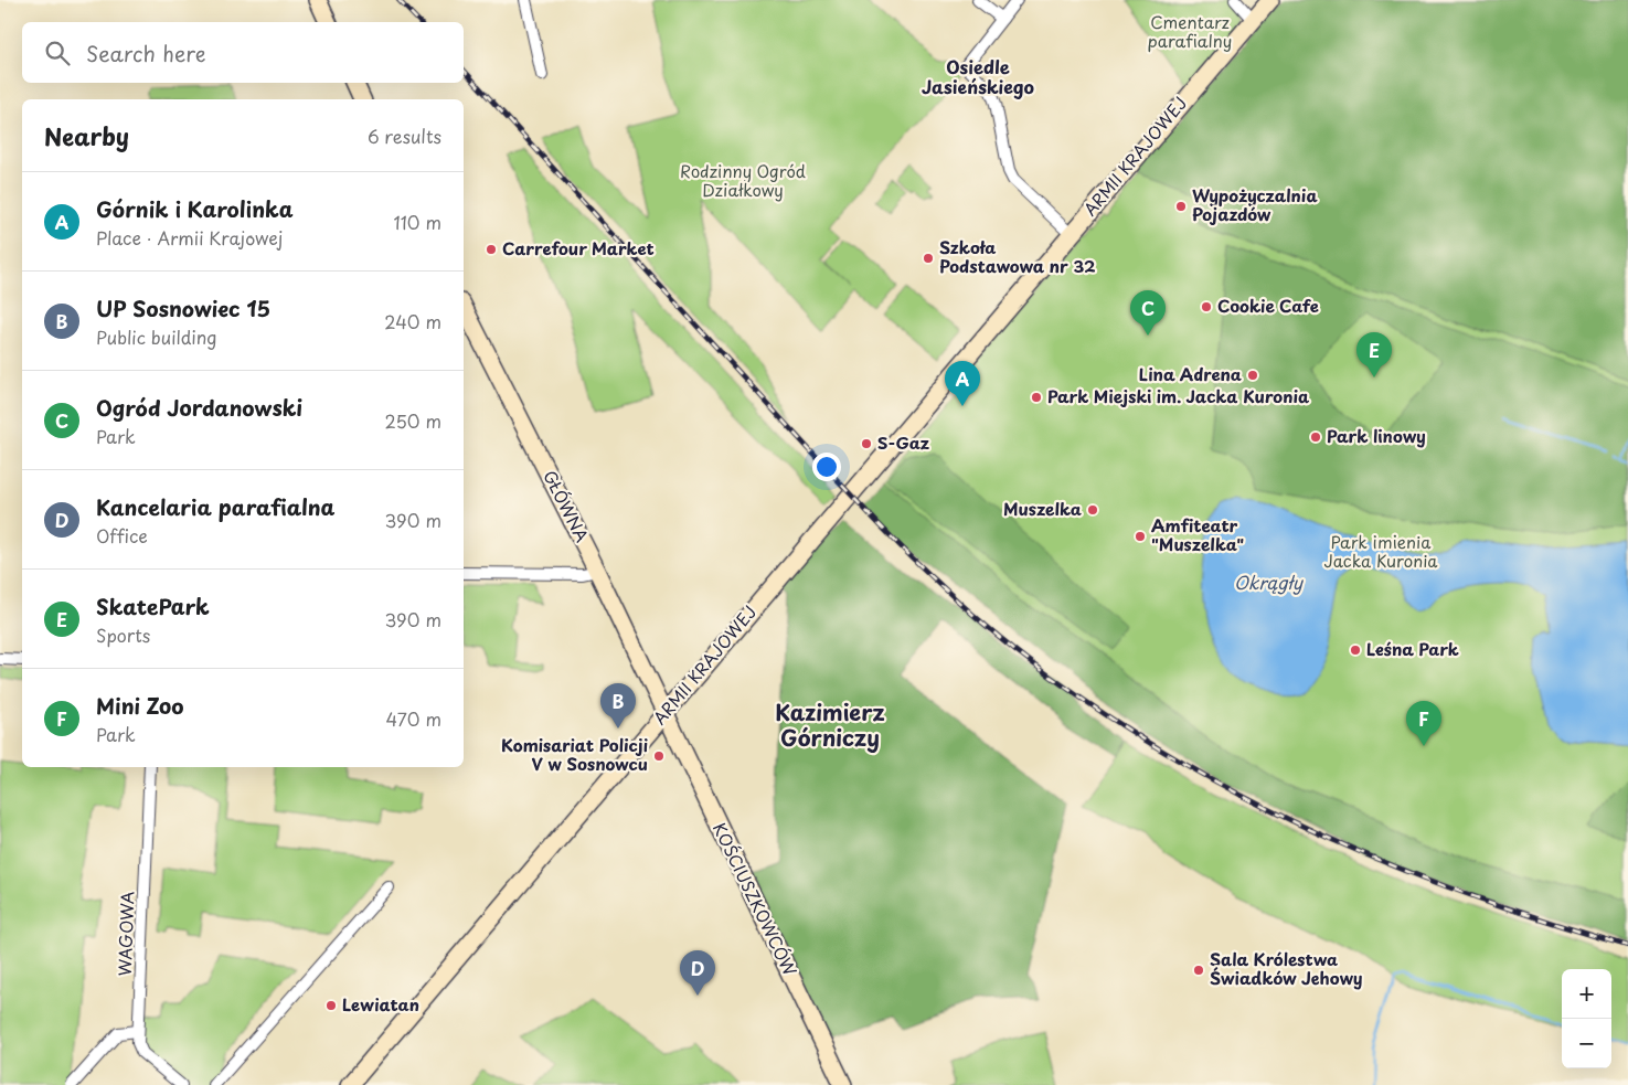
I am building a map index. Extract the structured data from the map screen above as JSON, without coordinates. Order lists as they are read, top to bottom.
{
  "streets": {
    "street": [
      "ARMII KRAJOWEJ",
      "GŁÓWNA",
      "KOŚCIUSZKOWCÓW",
      "WAGOWA"
    ]
  },
  "crossings": [
    ["ARMII KRAJOWEJ", "GŁÓWNA"],
    ["ARMII KRAJOWEJ", "KOŚCIUSZKOWCÓW"],
    ["GŁÓWNA", "KOŚCIUSZKOWCÓW"]
  ],
  "districts": ["Osiedle Jasieńskiego", "Kazimierz Górniczy"],
  "water": ["Okrągły"],
  "parks": ["Cmentarz parafialny", "Rodzinny Ogród Działkowy", "Park imienia Jacka Kuronia"],
  "places": [
    "Wypożyczalnia Pojazdów",
    "Carrefour Market",
    "Szkoła Podstawowa nr 32",
    "Cookie Cafe",
    "Lina Adrena",
    "Park Miejski im. Jacka Kuronia",
    "Park linowy",
    "S-Gaz",
    "Muszelka",
    "Amfiteatr \"Muszelka\"",
    "Leśna Park",
    "Komisariat Policji V w Sosnowcu",
    "Sala Królestwa Świadków Jehowy",
    "Lewiatan"
  ],
  "page": {
    "search": "Search here",
    "heading": ["Nearby", "6 results"],
    "list": [
      {
        "mark": "A",
        "name": "Górnik i Karolinka",
        "note": "Place · Armii Krajowej",
        "value": "110 m"
      },
      {
        "mark": "B",
        "name": "UP Sosnowiec 15",
        "note": "Public building",
        "value": "240 m"
      },
      {
        "mark": "C",
        "name": "Ogród Jordanowski",
        "note": "Park",
        "value": "250 m"
      },
      {
        "mark": "D",
        "name": "Kancelaria parafialna",
        "note": "Office",
        "value": "390 m"
      },
      {
        "mark": "E",
        "name": "SkatePark",
        "note": "Sports",
        "value": "390 m"
      },
      {
        "mark": "F",
        "name": "Mini Zoo",
        "note": "Park",
        "value": "470 m"
      }
    ],
    "pins": [
      "C",
      "E",
      "A",
      "B",
      "F",
      "D"
    ],
    "map_buttons": ["+", "−"]
  }
}
